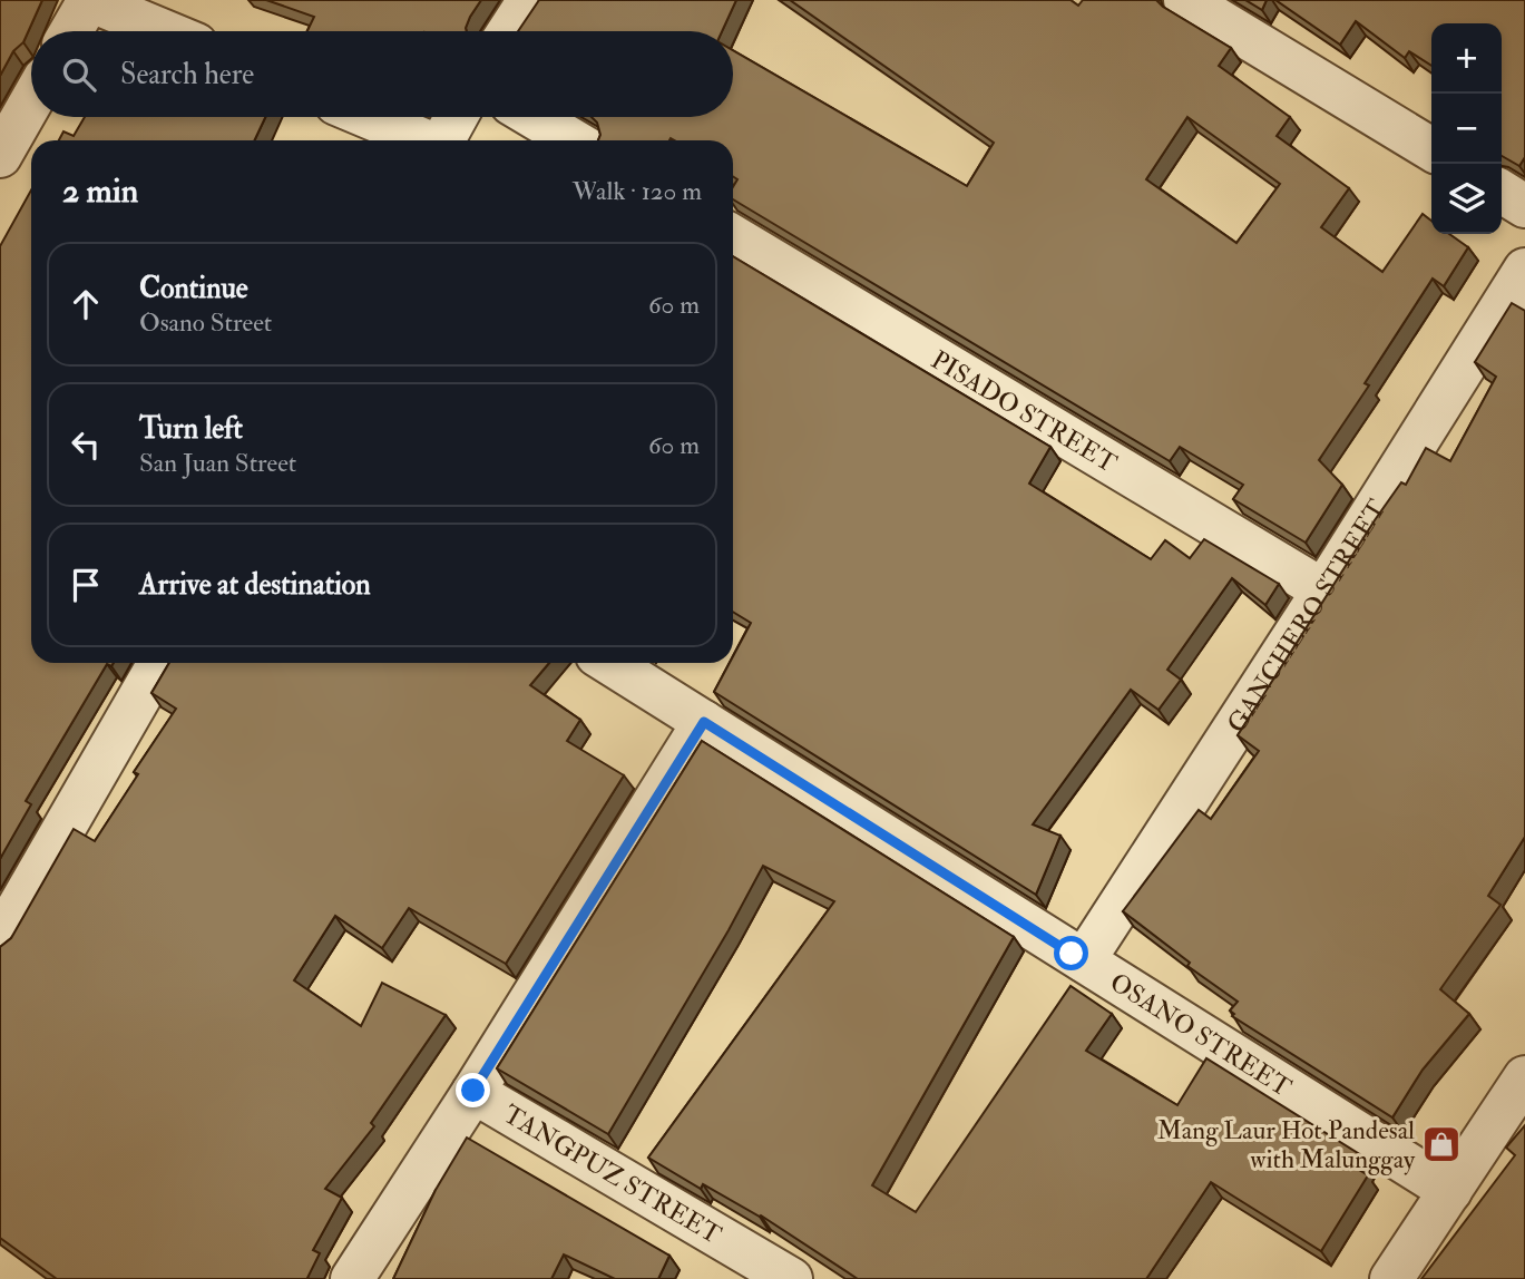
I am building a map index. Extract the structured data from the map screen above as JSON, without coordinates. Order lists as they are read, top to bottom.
{
  "streets": {
    "street": [
      "PISADO STREET",
      "GANCHERO STREET",
      "OSANO STREET",
      "TANGPUZ STREET"
    ]
  },
  "crossings": [
    ["PISADO STREET", "GANCHERO STREET"],
    ["GANCHERO STREET", "OSANO STREET"]
  ],
  "places": {
    "shop": ["Mang Laur Hot Pandesal with Malunggay"]
  },
  "page": {
    "map_buttons": ["+", "−"],
    "search": "Search here",
    "heading": ["2 min", "Walk · 120 m"],
    "list": [
      ["Continue", "Osano Street", "60 m"],
      ["Turn left", "San Juan Street", "60 m"],
      "Arrive at destination"
    ]
  }
}
